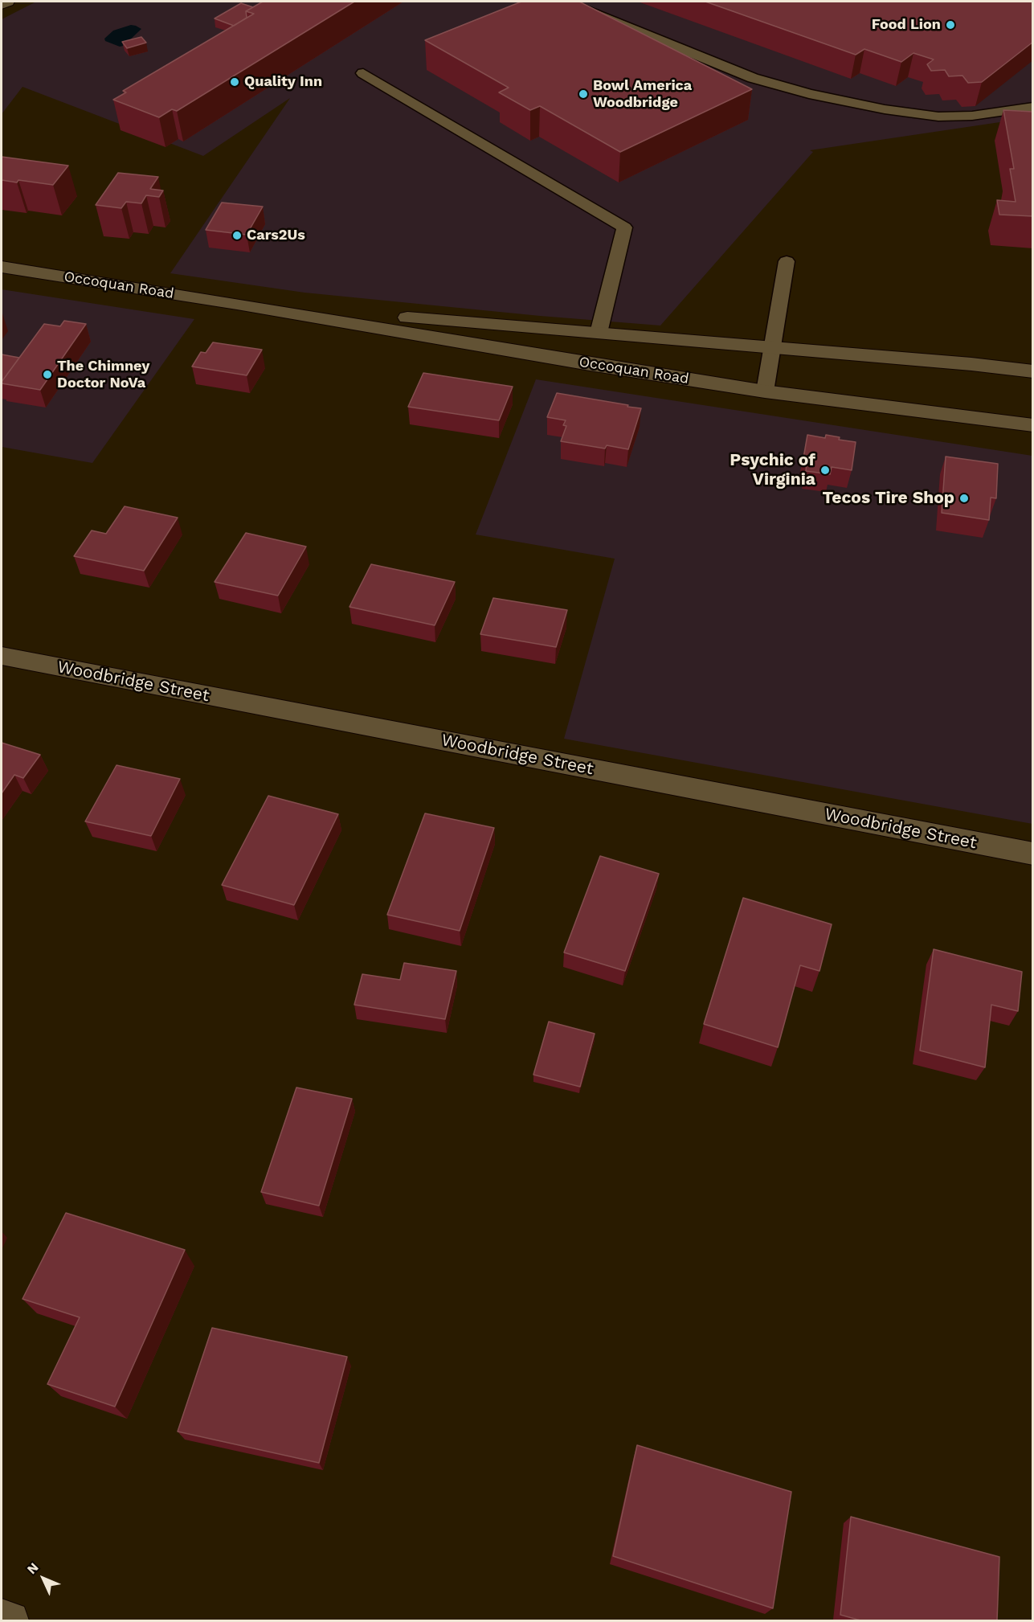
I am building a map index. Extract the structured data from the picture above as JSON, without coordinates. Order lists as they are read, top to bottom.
{
  "streets": {
    "main road": ["Occoquan Road", "Woodbridge Street"]
  },
  "places": [
    "Food Lion",
    "Quality Inn",
    "Bowl America Woodbridge",
    "Cars2Us",
    "The Chimney Doctor NoVa",
    "Psychic of Virginia",
    "Tecos Tire Shop"
  ],
  "north": "top left"
}
